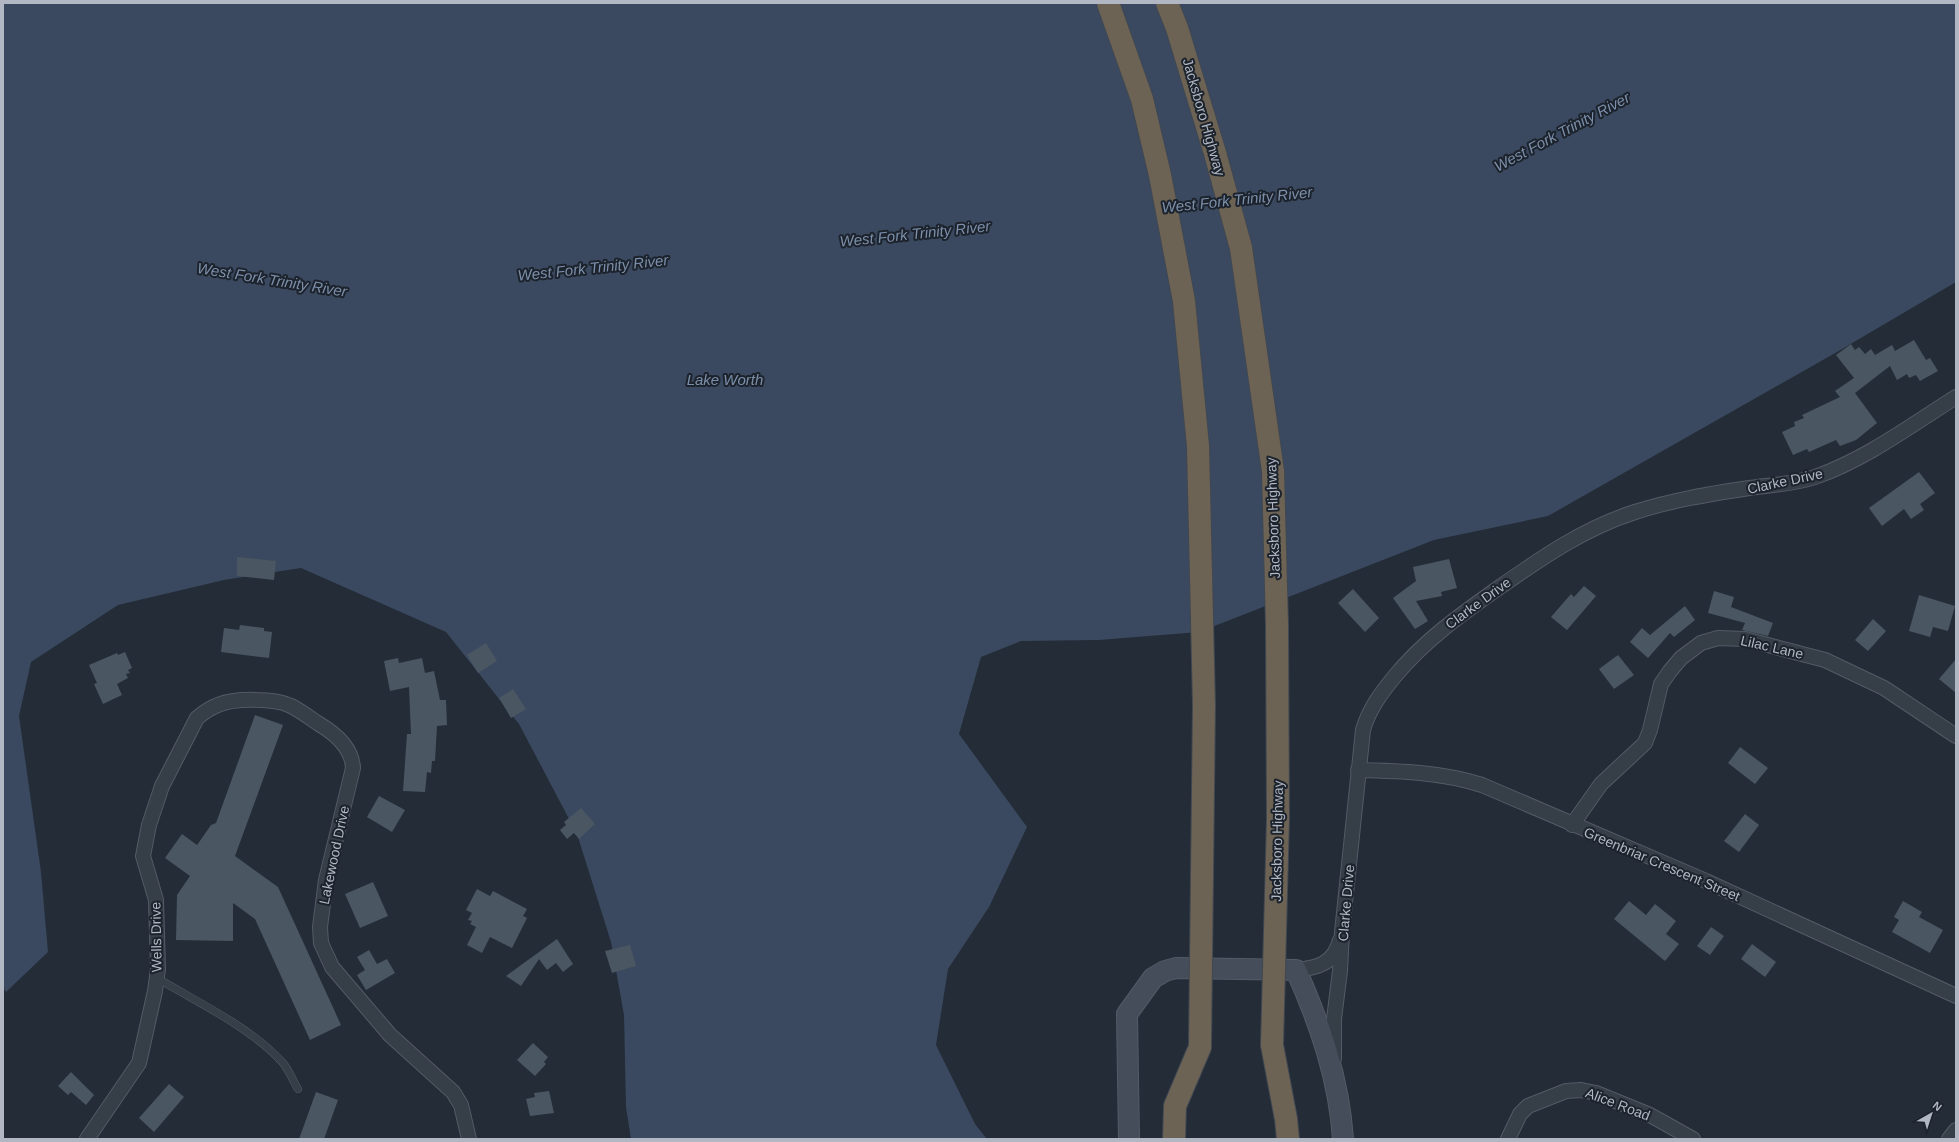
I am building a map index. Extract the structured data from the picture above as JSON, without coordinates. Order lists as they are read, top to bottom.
{
  "streets": {
    "highway": ["Jacksboro Highway"],
    "street": [
      "Clarke Drive",
      "Lilac Lane",
      "Lakewood Drive",
      "Greenbriar Crescent Street",
      "Wells Drive",
      "Alice Road"
    ]
  },
  "crossings": [
    ["Clarke Drive", "Greenbriar Crescent Street"],
    ["Lilac Lane", "Greenbriar Crescent Street"],
    ["Lakewood Drive", "Wells Drive"]
  ],
  "water": ["West Fork Trinity River", "Lake Worth"],
  "north": "top right"
}
